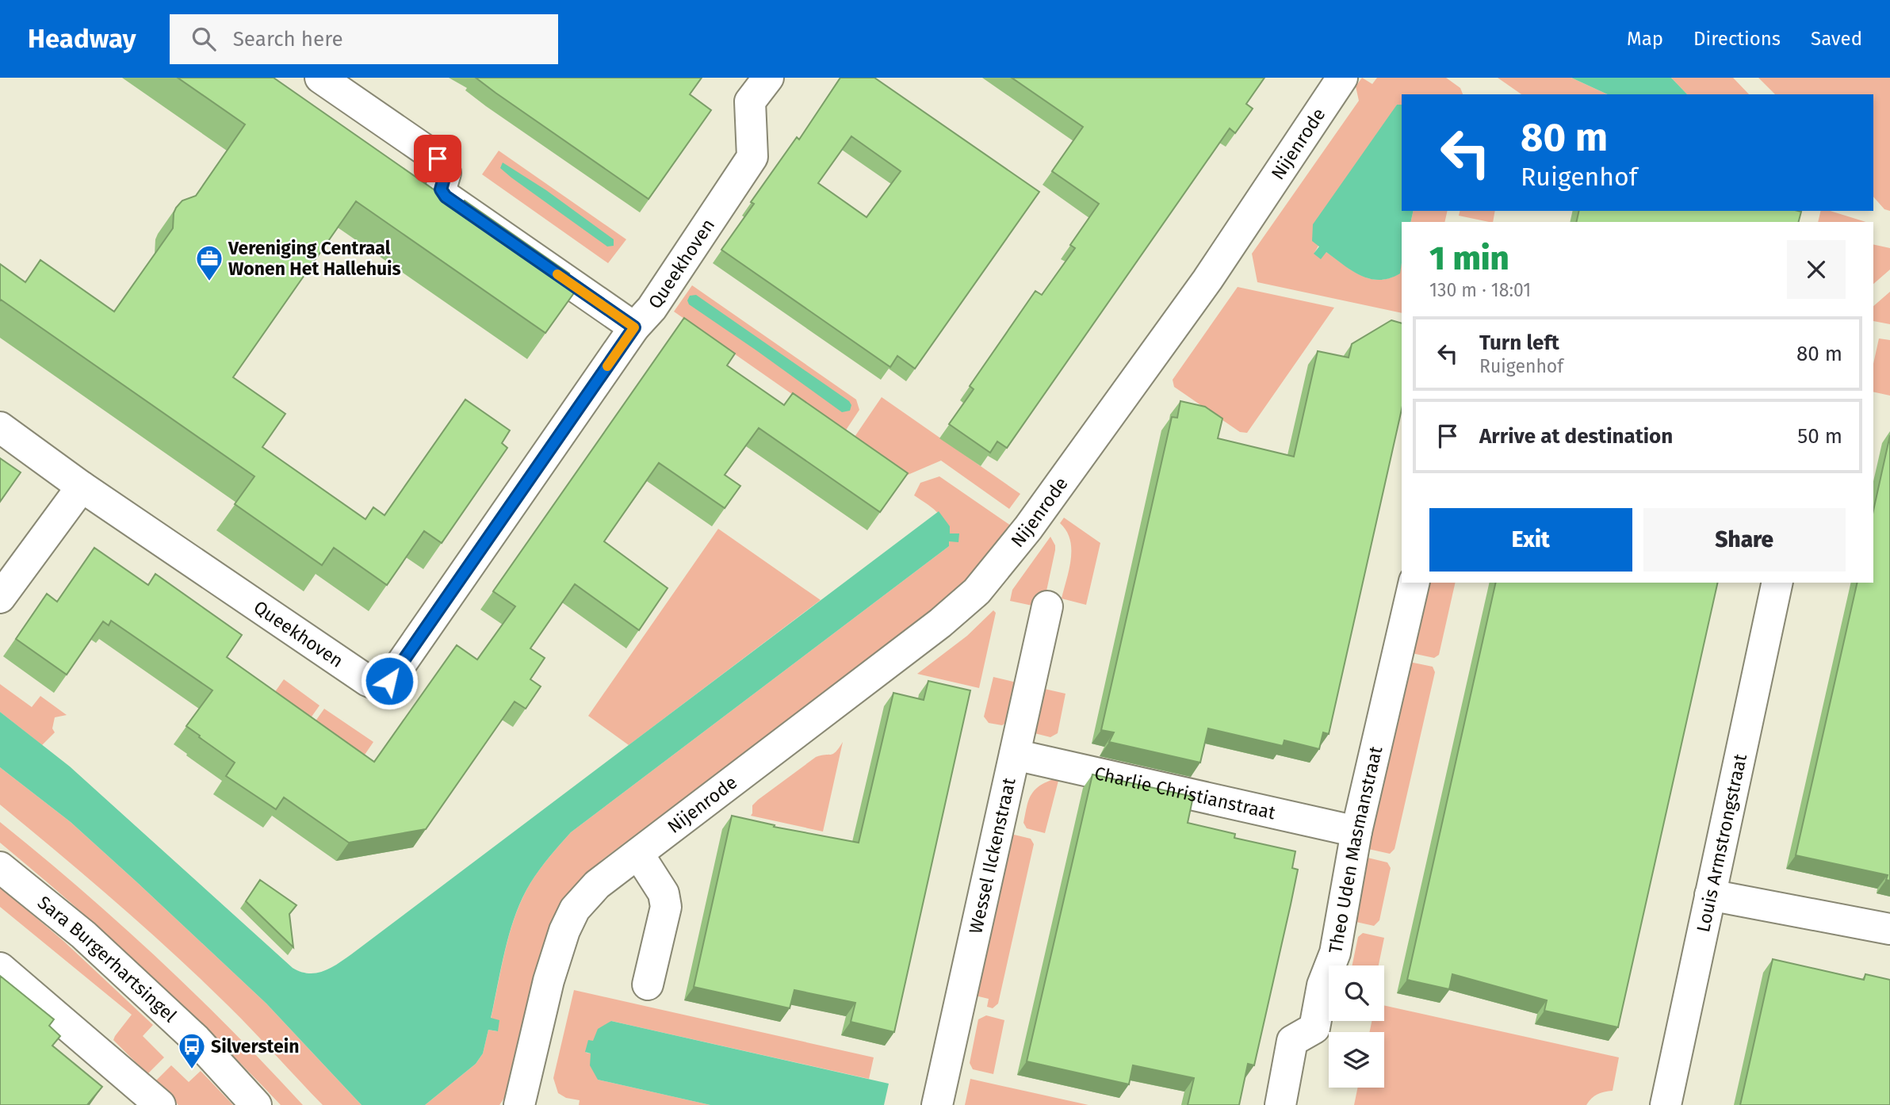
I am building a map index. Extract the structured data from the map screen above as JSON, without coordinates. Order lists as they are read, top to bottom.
{
  "streets": {
    "street": [
      "Nijenrode",
      "Queekhoven",
      "Charlie Christianstraat",
      "Louis Armstrongstraat",
      "Theo Uden Masmanstraat",
      "Wessel Ilckenstraat",
      "Sara Burgerhartsingel"
    ]
  },
  "crossings": [
    ["Charlie Christianstraat", "Theo Uden Masmanstraat"],
    ["Charlie Christianstraat", "Wessel Ilckenstraat"]
  ],
  "places": {
    "office": ["Vereniging Centraal Wonen Het Hallehuis"],
    "bus stop": ["Silverstein"]
  },
  "page": {
    "header": "Headway",
    "search": "Search here",
    "nav": ["Map", "Directions", "Saved"],
    "turn": ["80 m", "Ruigenhof"],
    "heading": ["1 min", "130 m · 18:01"],
    "list": [
      {
        "name": "Turn left",
        "note": "Ruigenhof",
        "value": "80 m"
      },
      {
        "name": "Arrive at destination",
        "value": "50 m"
      }
    ],
    "buttons": ["Exit", "Share"]
  }
}
